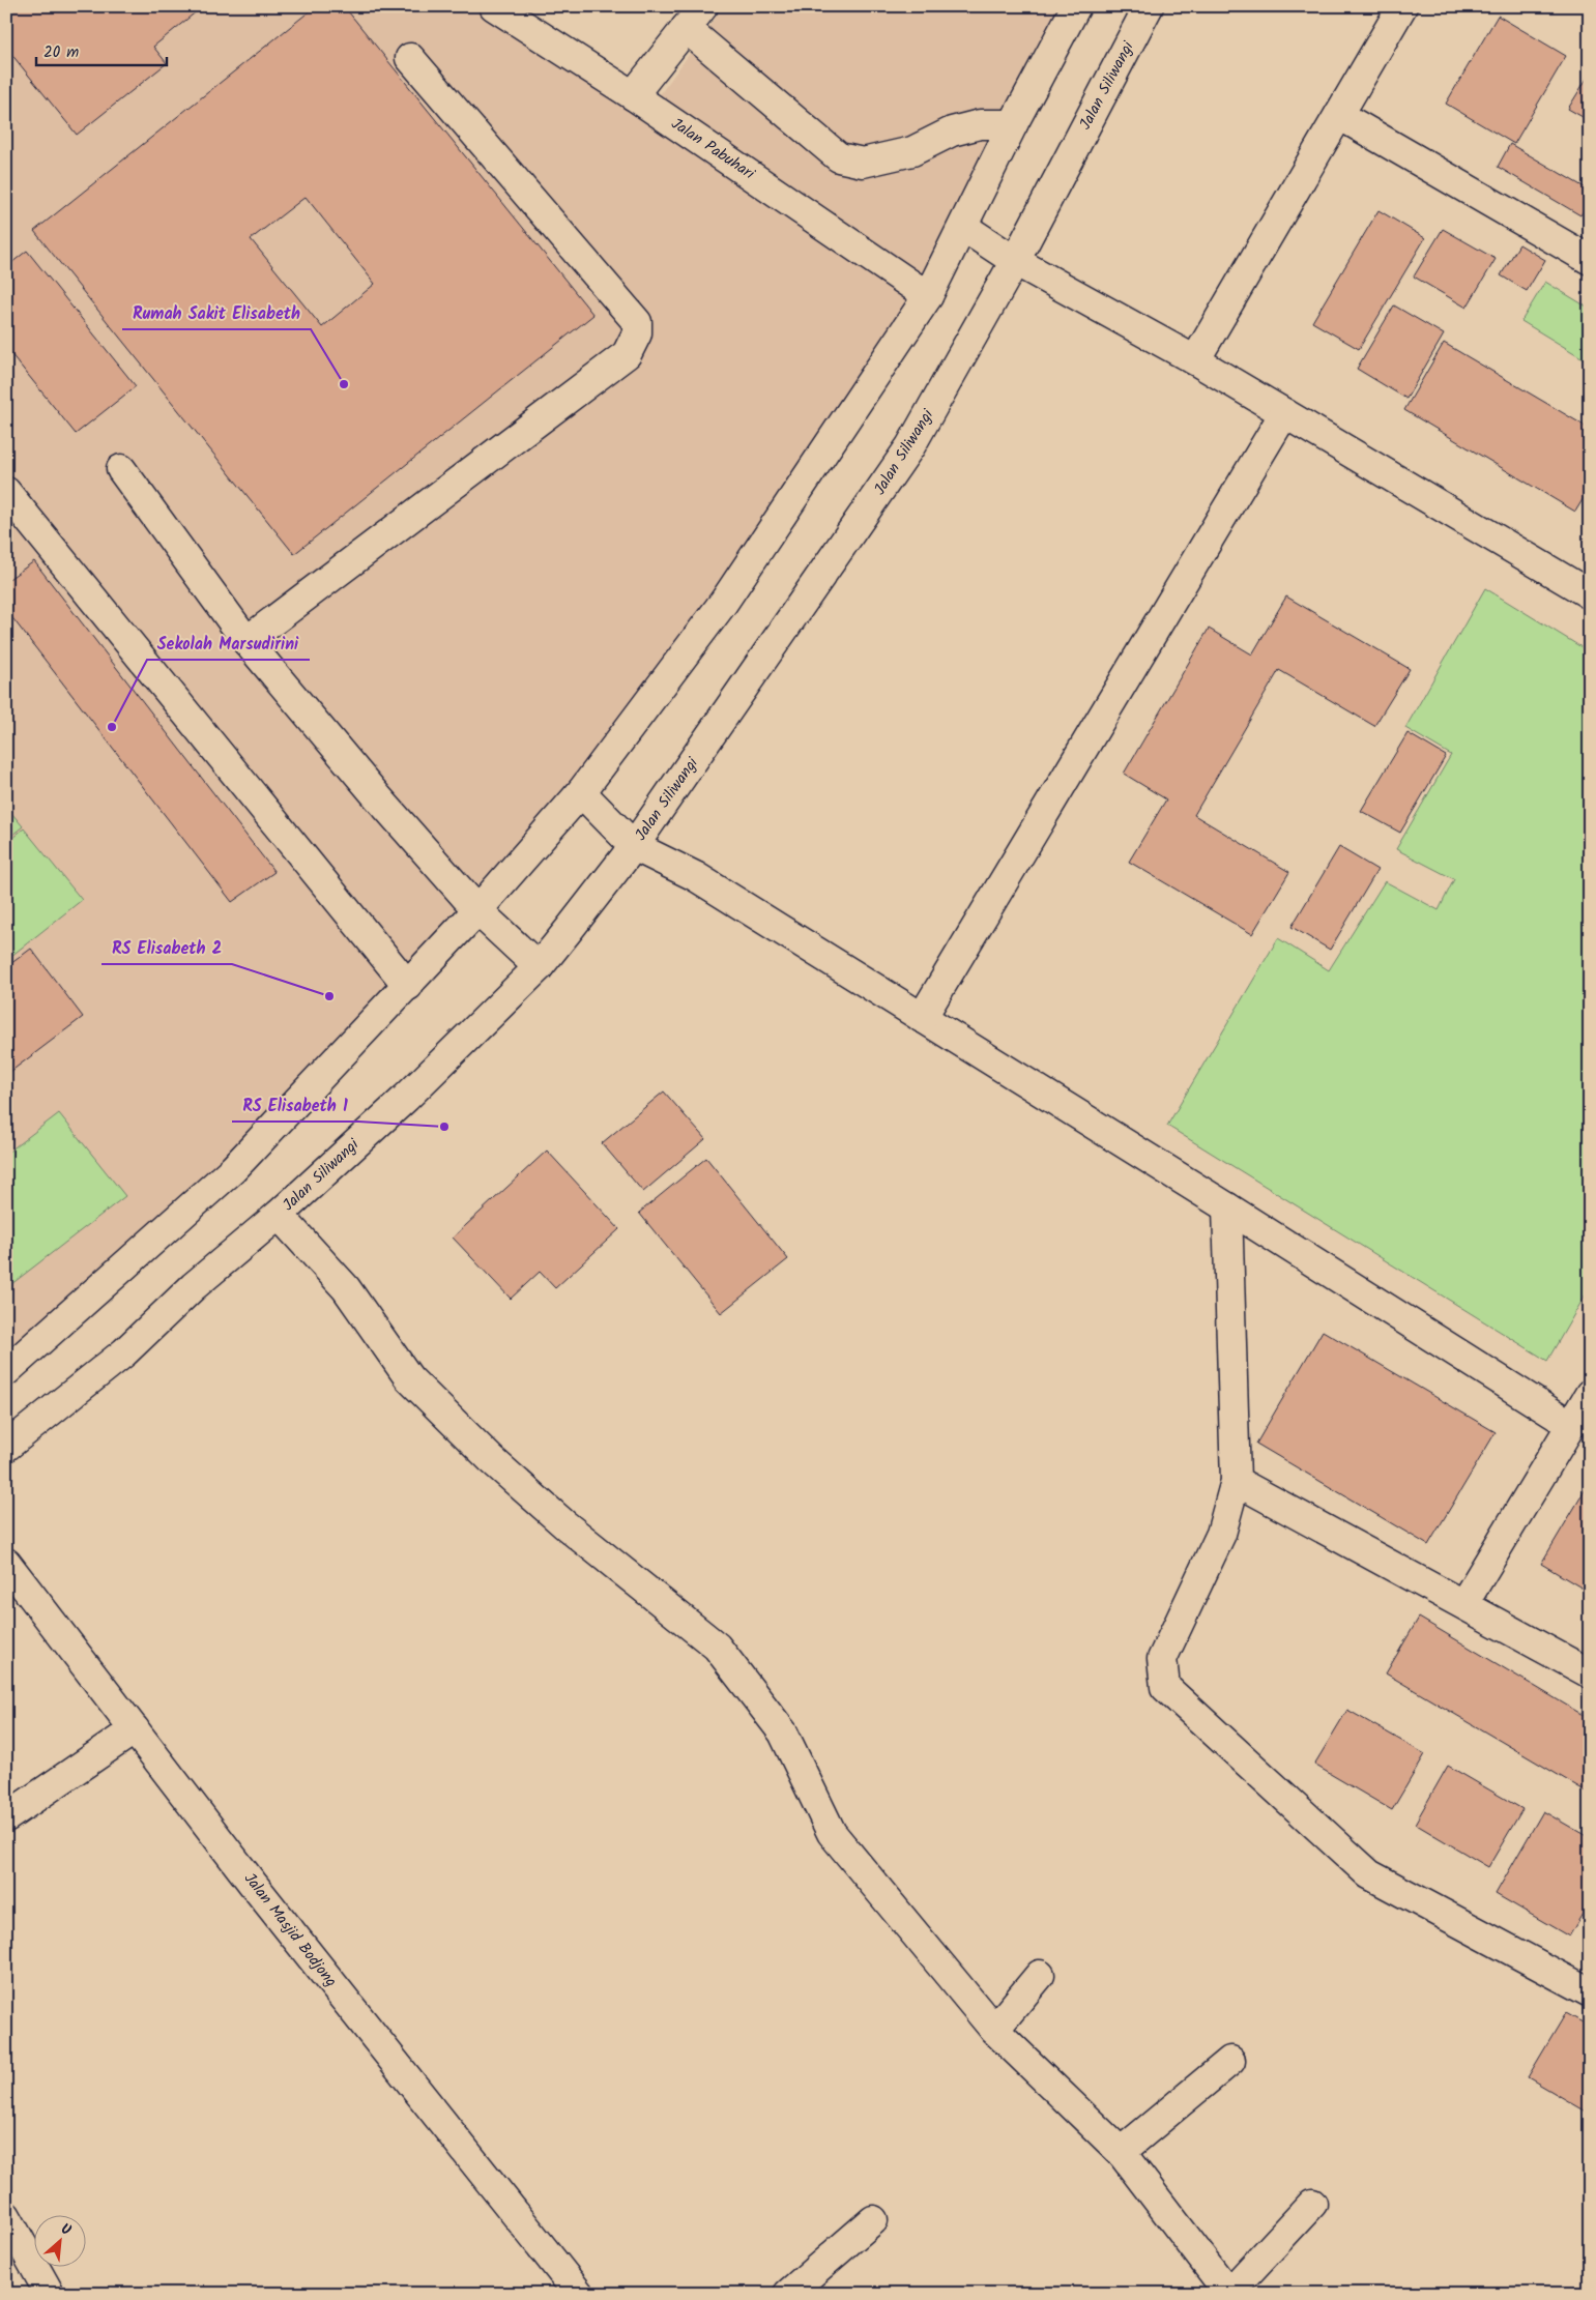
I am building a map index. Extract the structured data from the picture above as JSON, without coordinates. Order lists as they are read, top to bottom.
{
  "streets": {
    "street": ["Jalan Siliwangi", "Jalan Pabuhari", "Jalan Masjid Bodjong"]
  },
  "places": [
    "Rumah Sakit Elisabeth",
    "Sekolah Marsudirini",
    "RS Elisabeth 2",
    "RS Elisabeth 1"
  ],
  "scale_bar": "20 m",
  "north": "top right"
}
